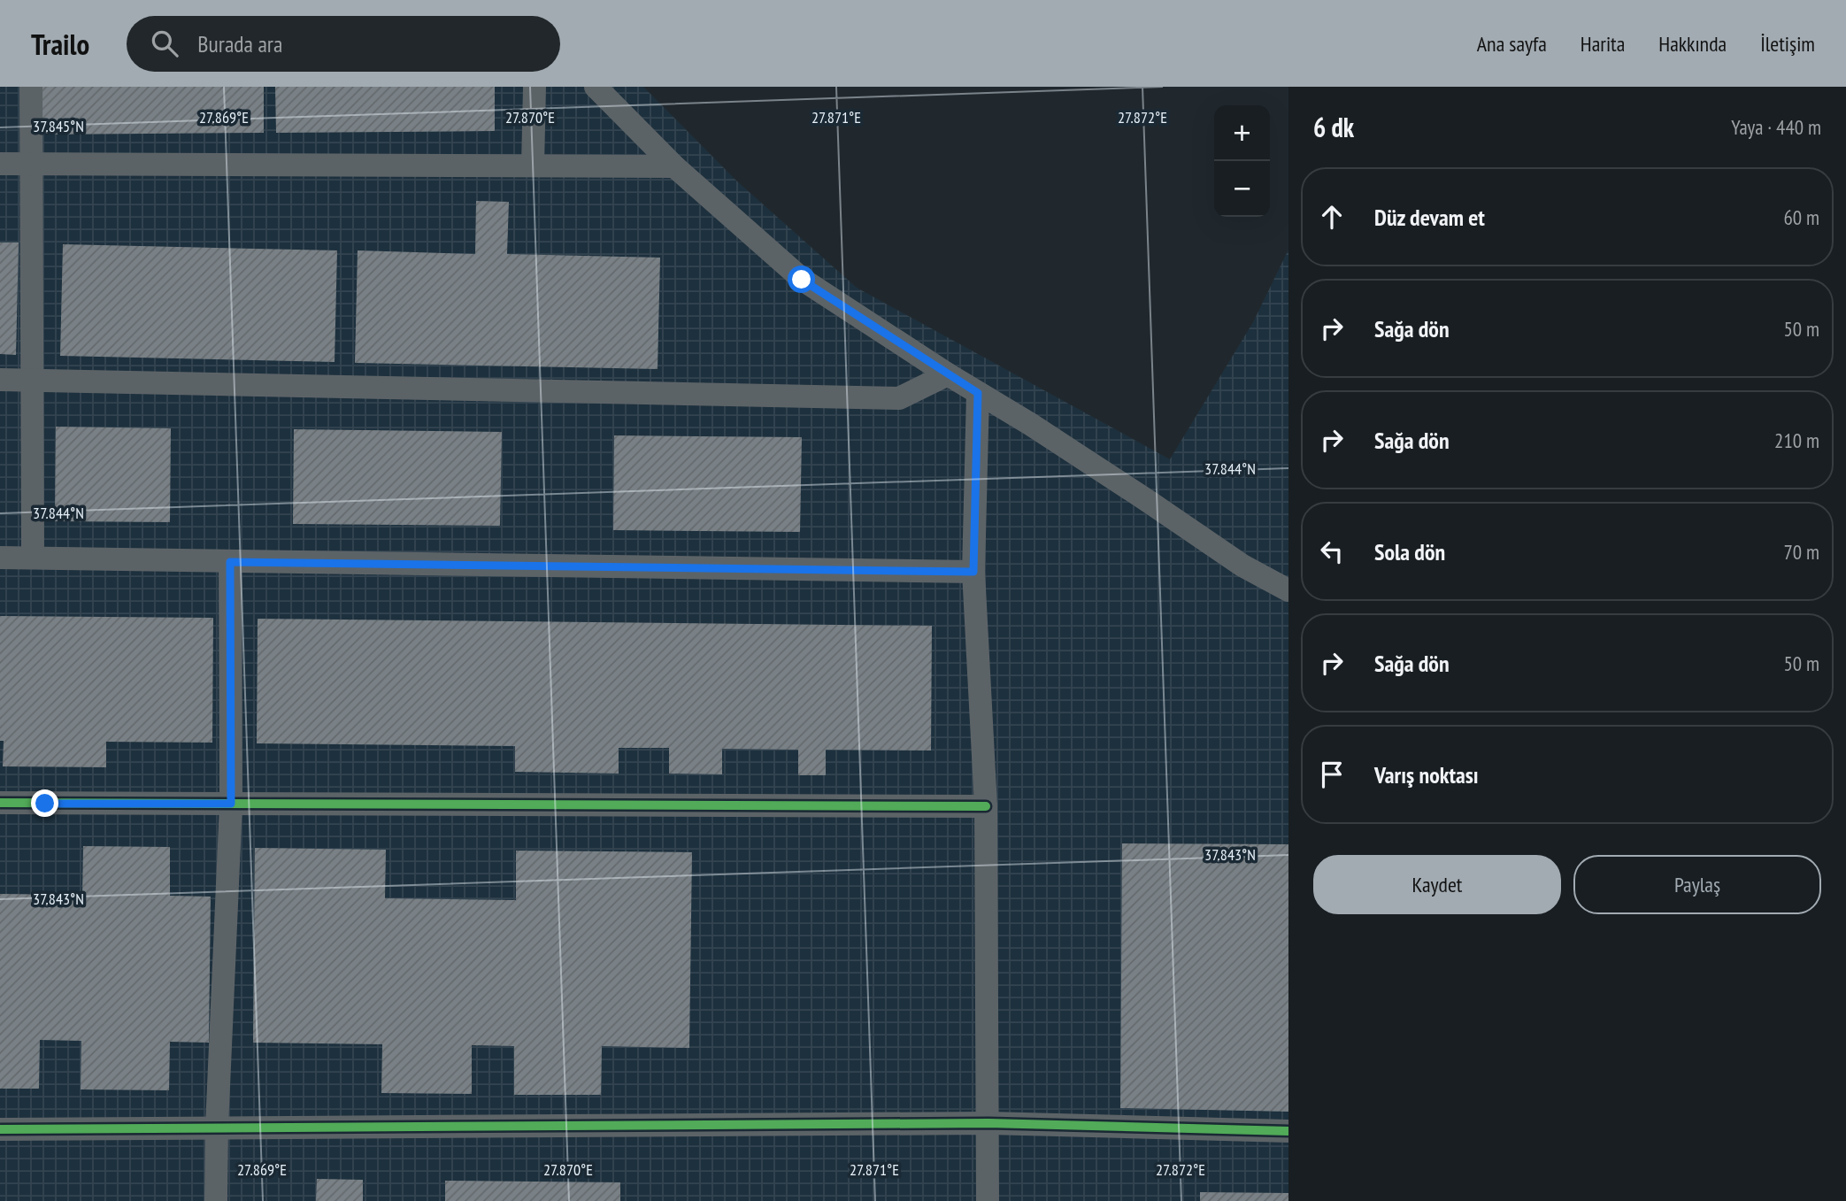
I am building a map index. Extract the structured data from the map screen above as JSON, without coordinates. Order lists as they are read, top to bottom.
{
  "page": {
    "header": "Trailo",
    "search": "Burada ara",
    "nav": [
      "Ana sayfa",
      "Harita",
      "Hakkında",
      "İletişim"
    ],
    "heading": ["6 dk", "Yaya · 440 m"],
    "map_buttons": ["+", "−"],
    "list": [
      ["Düz devam et", "60 m"],
      ["Sağa dön", "50 m"],
      ["Sağa dön", "210 m"],
      ["Sola dön", "70 m"],
      ["Sağa dön", "50 m"],
      "Varış noktası"
    ],
    "buttons": ["Kaydet", "Paylaş"]
  },
  "coordinates": [
    "27.869°E",
    "27.870°E",
    "27.871°E",
    "27.872°E",
    "37.845°N",
    "37.844°N",
    "37.843°N"
  ]
}
